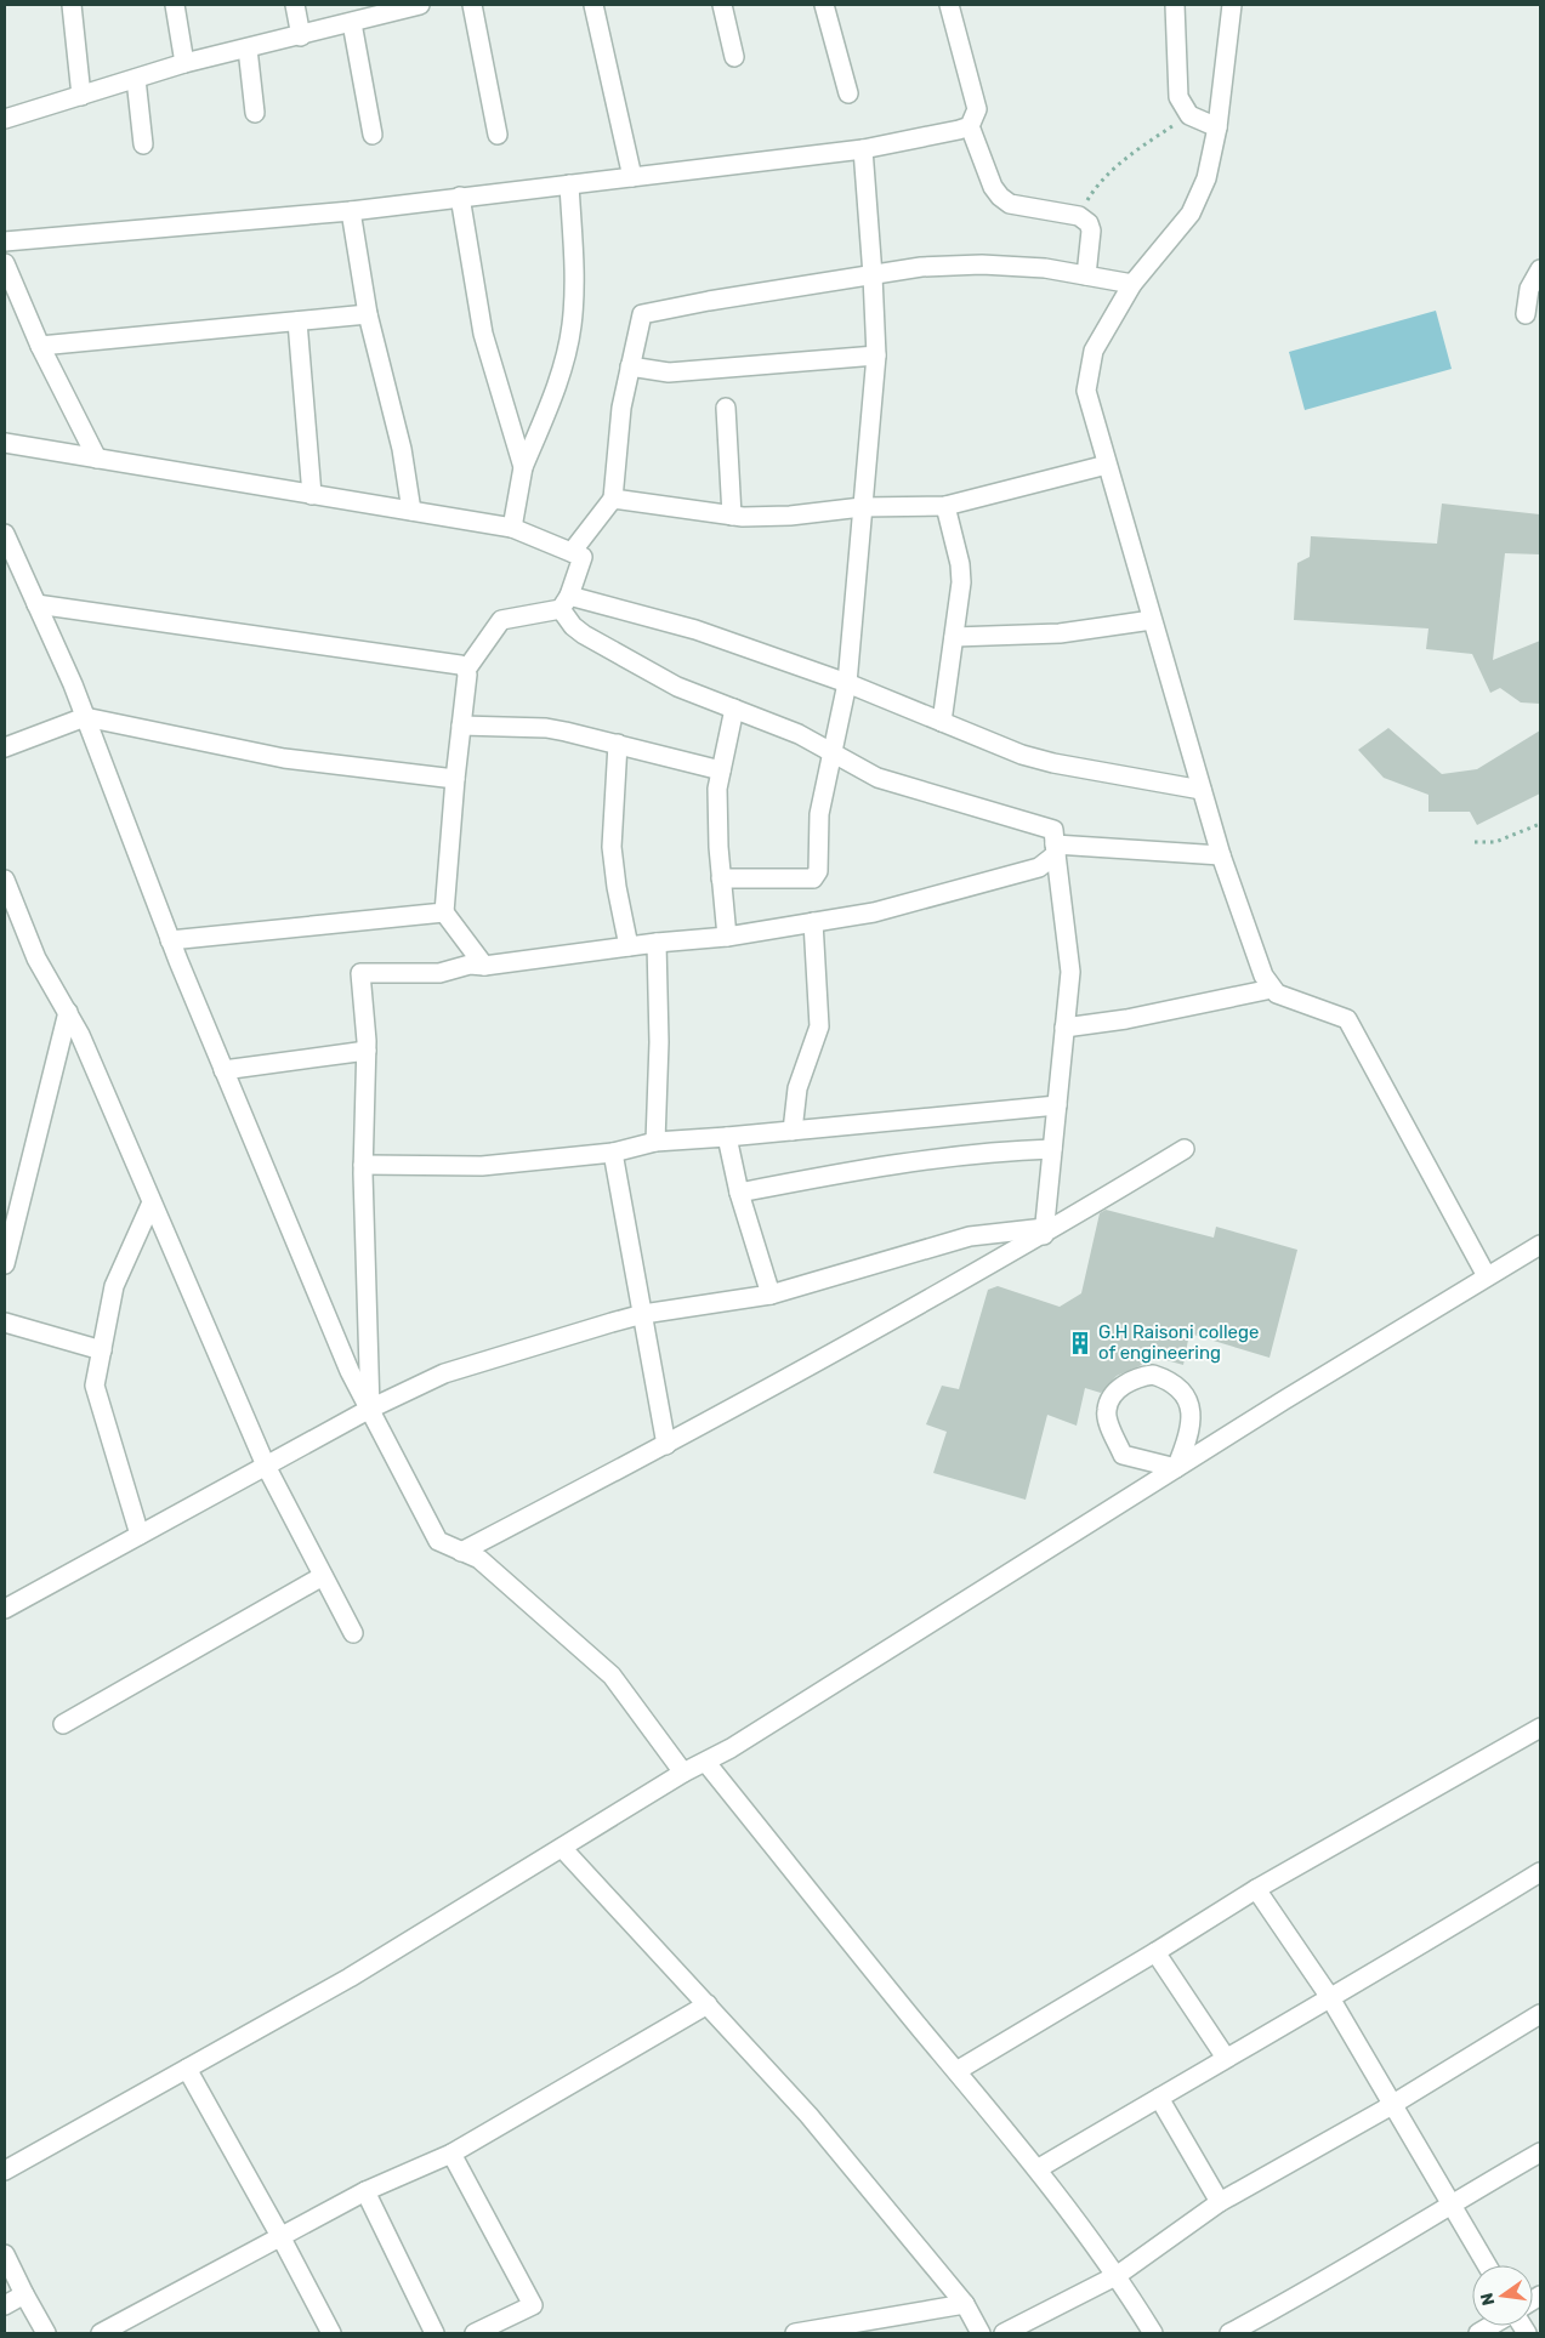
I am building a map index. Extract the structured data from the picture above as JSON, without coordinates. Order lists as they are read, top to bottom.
{
  "places": {
    "building": ["G.H Raisoni college of engineering"]
  },
  "north": "left"
}
